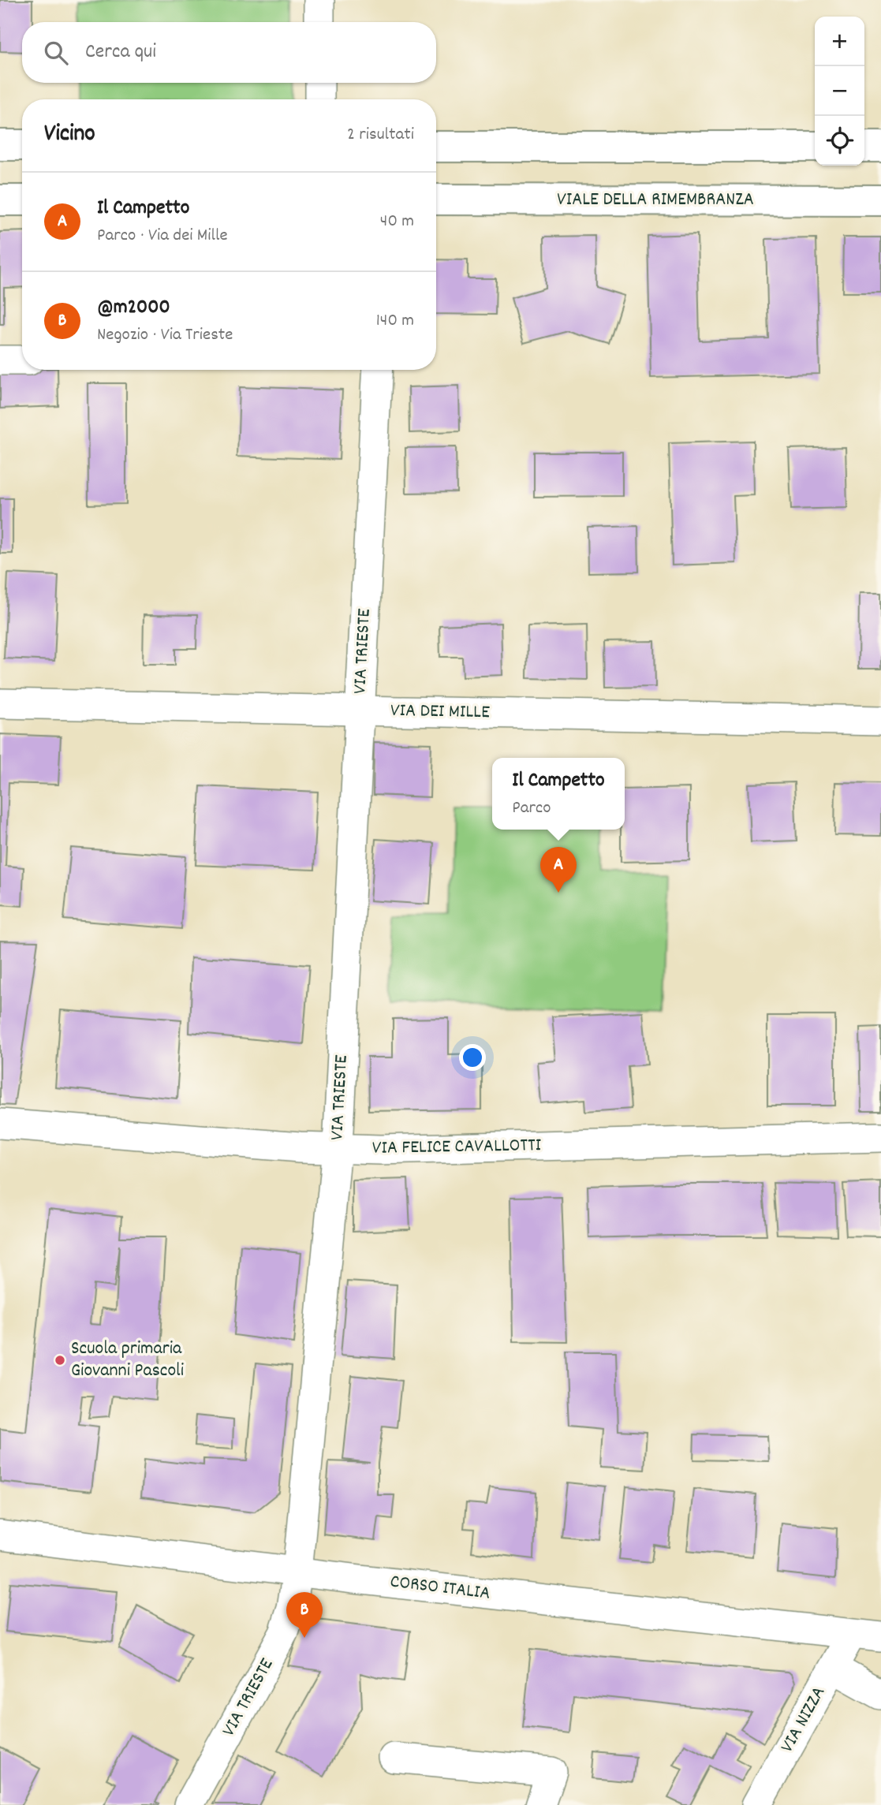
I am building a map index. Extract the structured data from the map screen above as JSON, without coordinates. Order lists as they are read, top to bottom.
{
  "streets": {
    "street": [
      "VIALE DELLA RIMEMBRANZA",
      "VIA TRIESTE",
      "VIA DEI MILLE",
      "VIA FELICE CAVALLOTTI",
      "CORSO ITALIA",
      "VIA NIZZA"
    ]
  },
  "crossings": [
    ["VIA TRIESTE", "VIA DEI MILLE"],
    ["VIA TRIESTE", "VIA FELICE CAVALLOTTI"],
    ["VIA TRIESTE", "CORSO ITALIA"],
    ["CORSO ITALIA", "VIA NIZZA"]
  ],
  "places": ["Scuola primaria Giovanni Pascoli"],
  "page": {
    "map_buttons": ["+", "−"],
    "search": "Cerca qui",
    "heading": ["Vicino", "2 risultati"],
    "list": [
      {
        "mark": "A",
        "name": "Il Campetto",
        "note": "Parco · Via dei Mille",
        "value": "40 m"
      },
      {
        "mark": "B",
        "name": "@m2000",
        "note": "Negozio · Via Trieste",
        "value": "140 m"
      }
    ],
    "popup": ["Il Campetto", "Parco"],
    "pins": ["A", "B"]
  }
}
